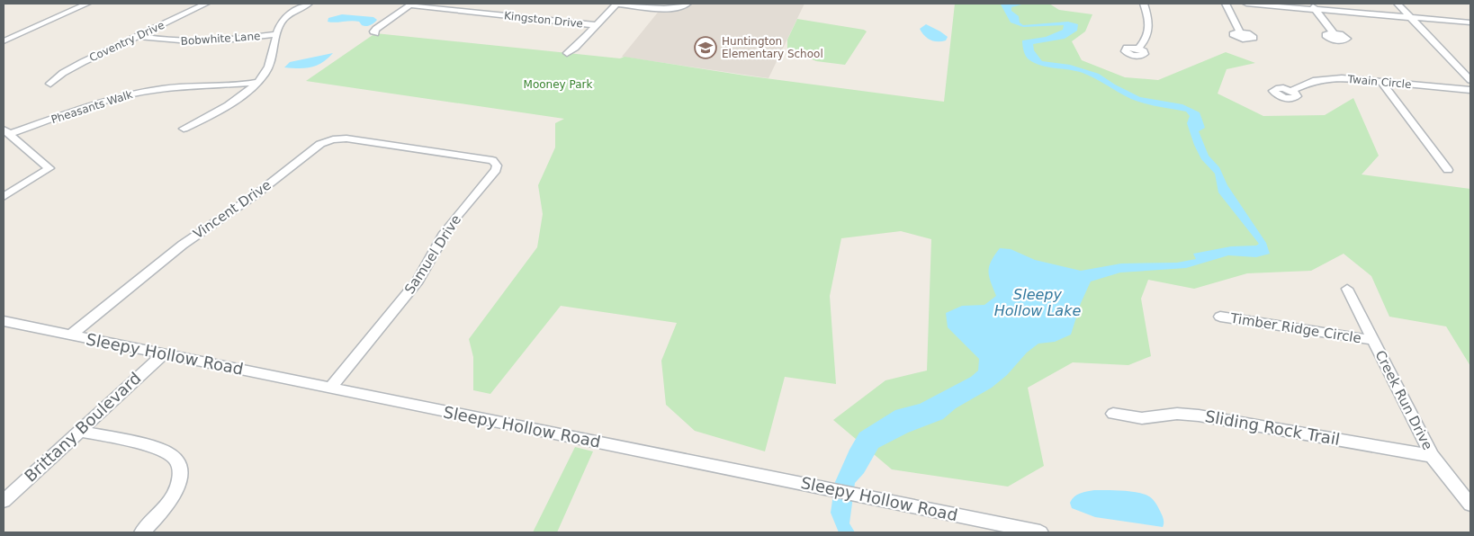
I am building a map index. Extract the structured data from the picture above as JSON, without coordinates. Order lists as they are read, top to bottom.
{
  "streets": {
    "street": [
      "Kingston Drive",
      "Bobwhite Lane",
      "Coventry Drive",
      "Twain Circle",
      "Pheasants Walk",
      "Vincent Drive",
      "Samuel Drive",
      "Timber Ridge Circle",
      "Sleepy Hollow Road",
      "Creek Run Drive",
      "Brittany Boulevard",
      "Sliding Rock Trail"
    ]
  },
  "crossings": [
    ["Bobwhite Lane", "Coventry Drive"],
    ["Vincent Drive", "Samuel Drive"],
    ["Vincent Drive", "Sleepy Hollow Road"],
    ["Samuel Drive", "Sleepy Hollow Road"],
    ["Timber Ridge Circle", "Creek Run Drive"],
    ["Sleepy Hollow Road", "Brittany Boulevard"],
    ["Creek Run Drive", "Sliding Rock Trail"]
  ],
  "water": ["Sleepy Hollow Lake"],
  "parks": ["Mooney Park"],
  "places": {
    "school or university": ["Huntington Elementary School"]
  }
}
